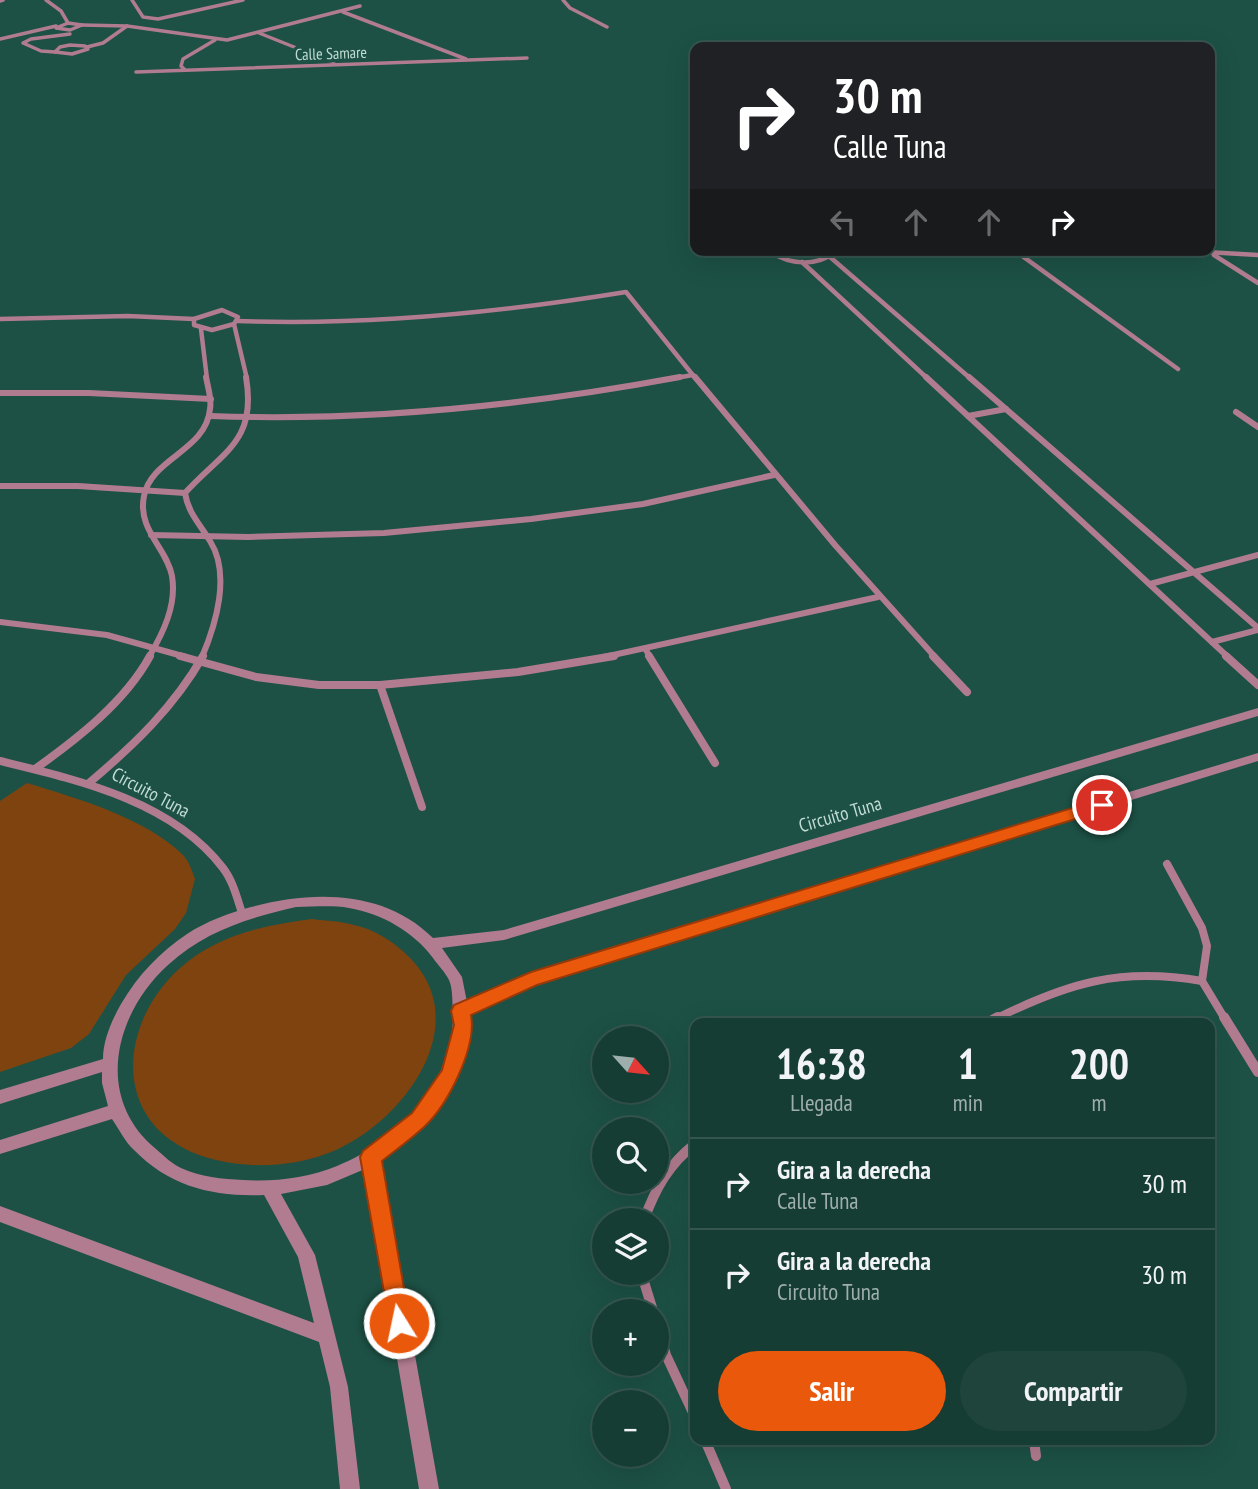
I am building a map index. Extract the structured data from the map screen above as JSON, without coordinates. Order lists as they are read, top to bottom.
{
  "streets": {
    "street": ["Calle Samare", "Circuito Tuna"]
  },
  "north": "bottom right",
  "page": {
    "turn": ["30 m", "Calle Tuna"],
    "eta": [
      "16:38",
      "Llegada",
      "1",
      "min",
      "200",
      "m"
    ],
    "map_buttons": ["+", "−"],
    "list": [
      {
        "name": "Gira a la derecha",
        "note": "Calle Tuna",
        "value": "30 m"
      },
      {
        "name": "Gira a la derecha",
        "note": "Circuito Tuna",
        "value": "30 m"
      }
    ],
    "buttons": ["Salir", "Compartir"]
  }
}
